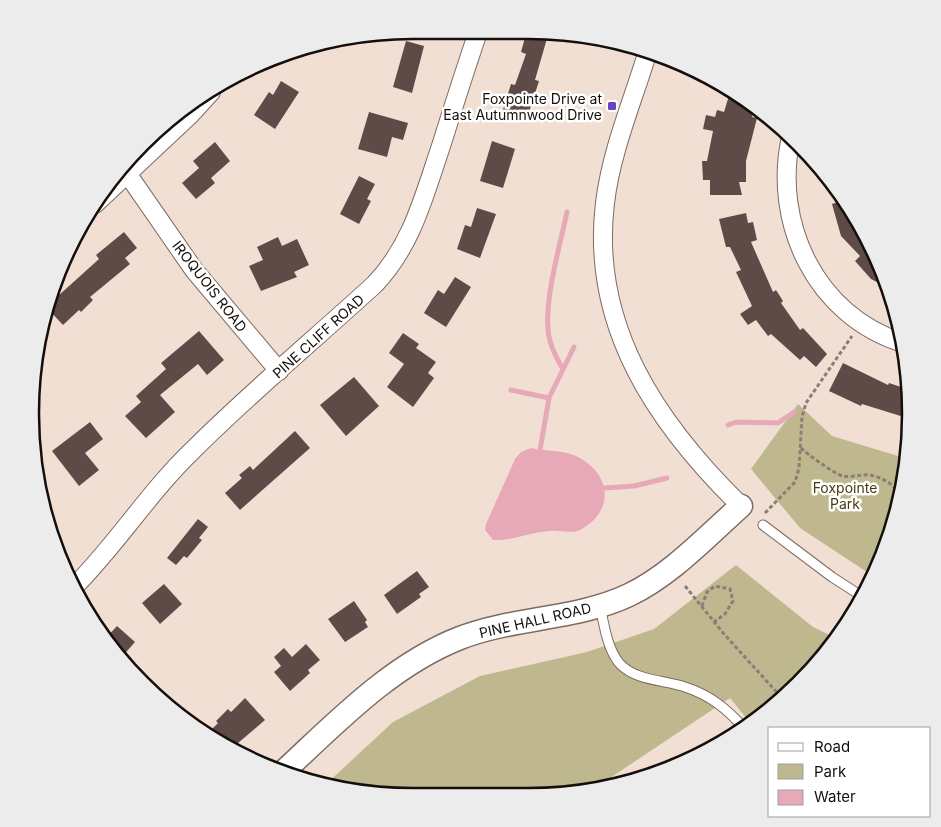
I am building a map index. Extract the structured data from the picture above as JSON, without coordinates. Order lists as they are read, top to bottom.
{
  "streets": {
    "street": ["IROQUOIS ROAD", "PINE CLIFF ROAD", "PINE HALL ROAD"]
  },
  "crossings": [
    ["IROQUOIS ROAD", "PINE CLIFF ROAD"]
  ],
  "parks": ["Foxpointe Park"],
  "places": {
    "transit": ["Foxpointe Drive at East Autumnwood Drive"]
  },
  "legend": ["Road", "Park", "Water"]
}
